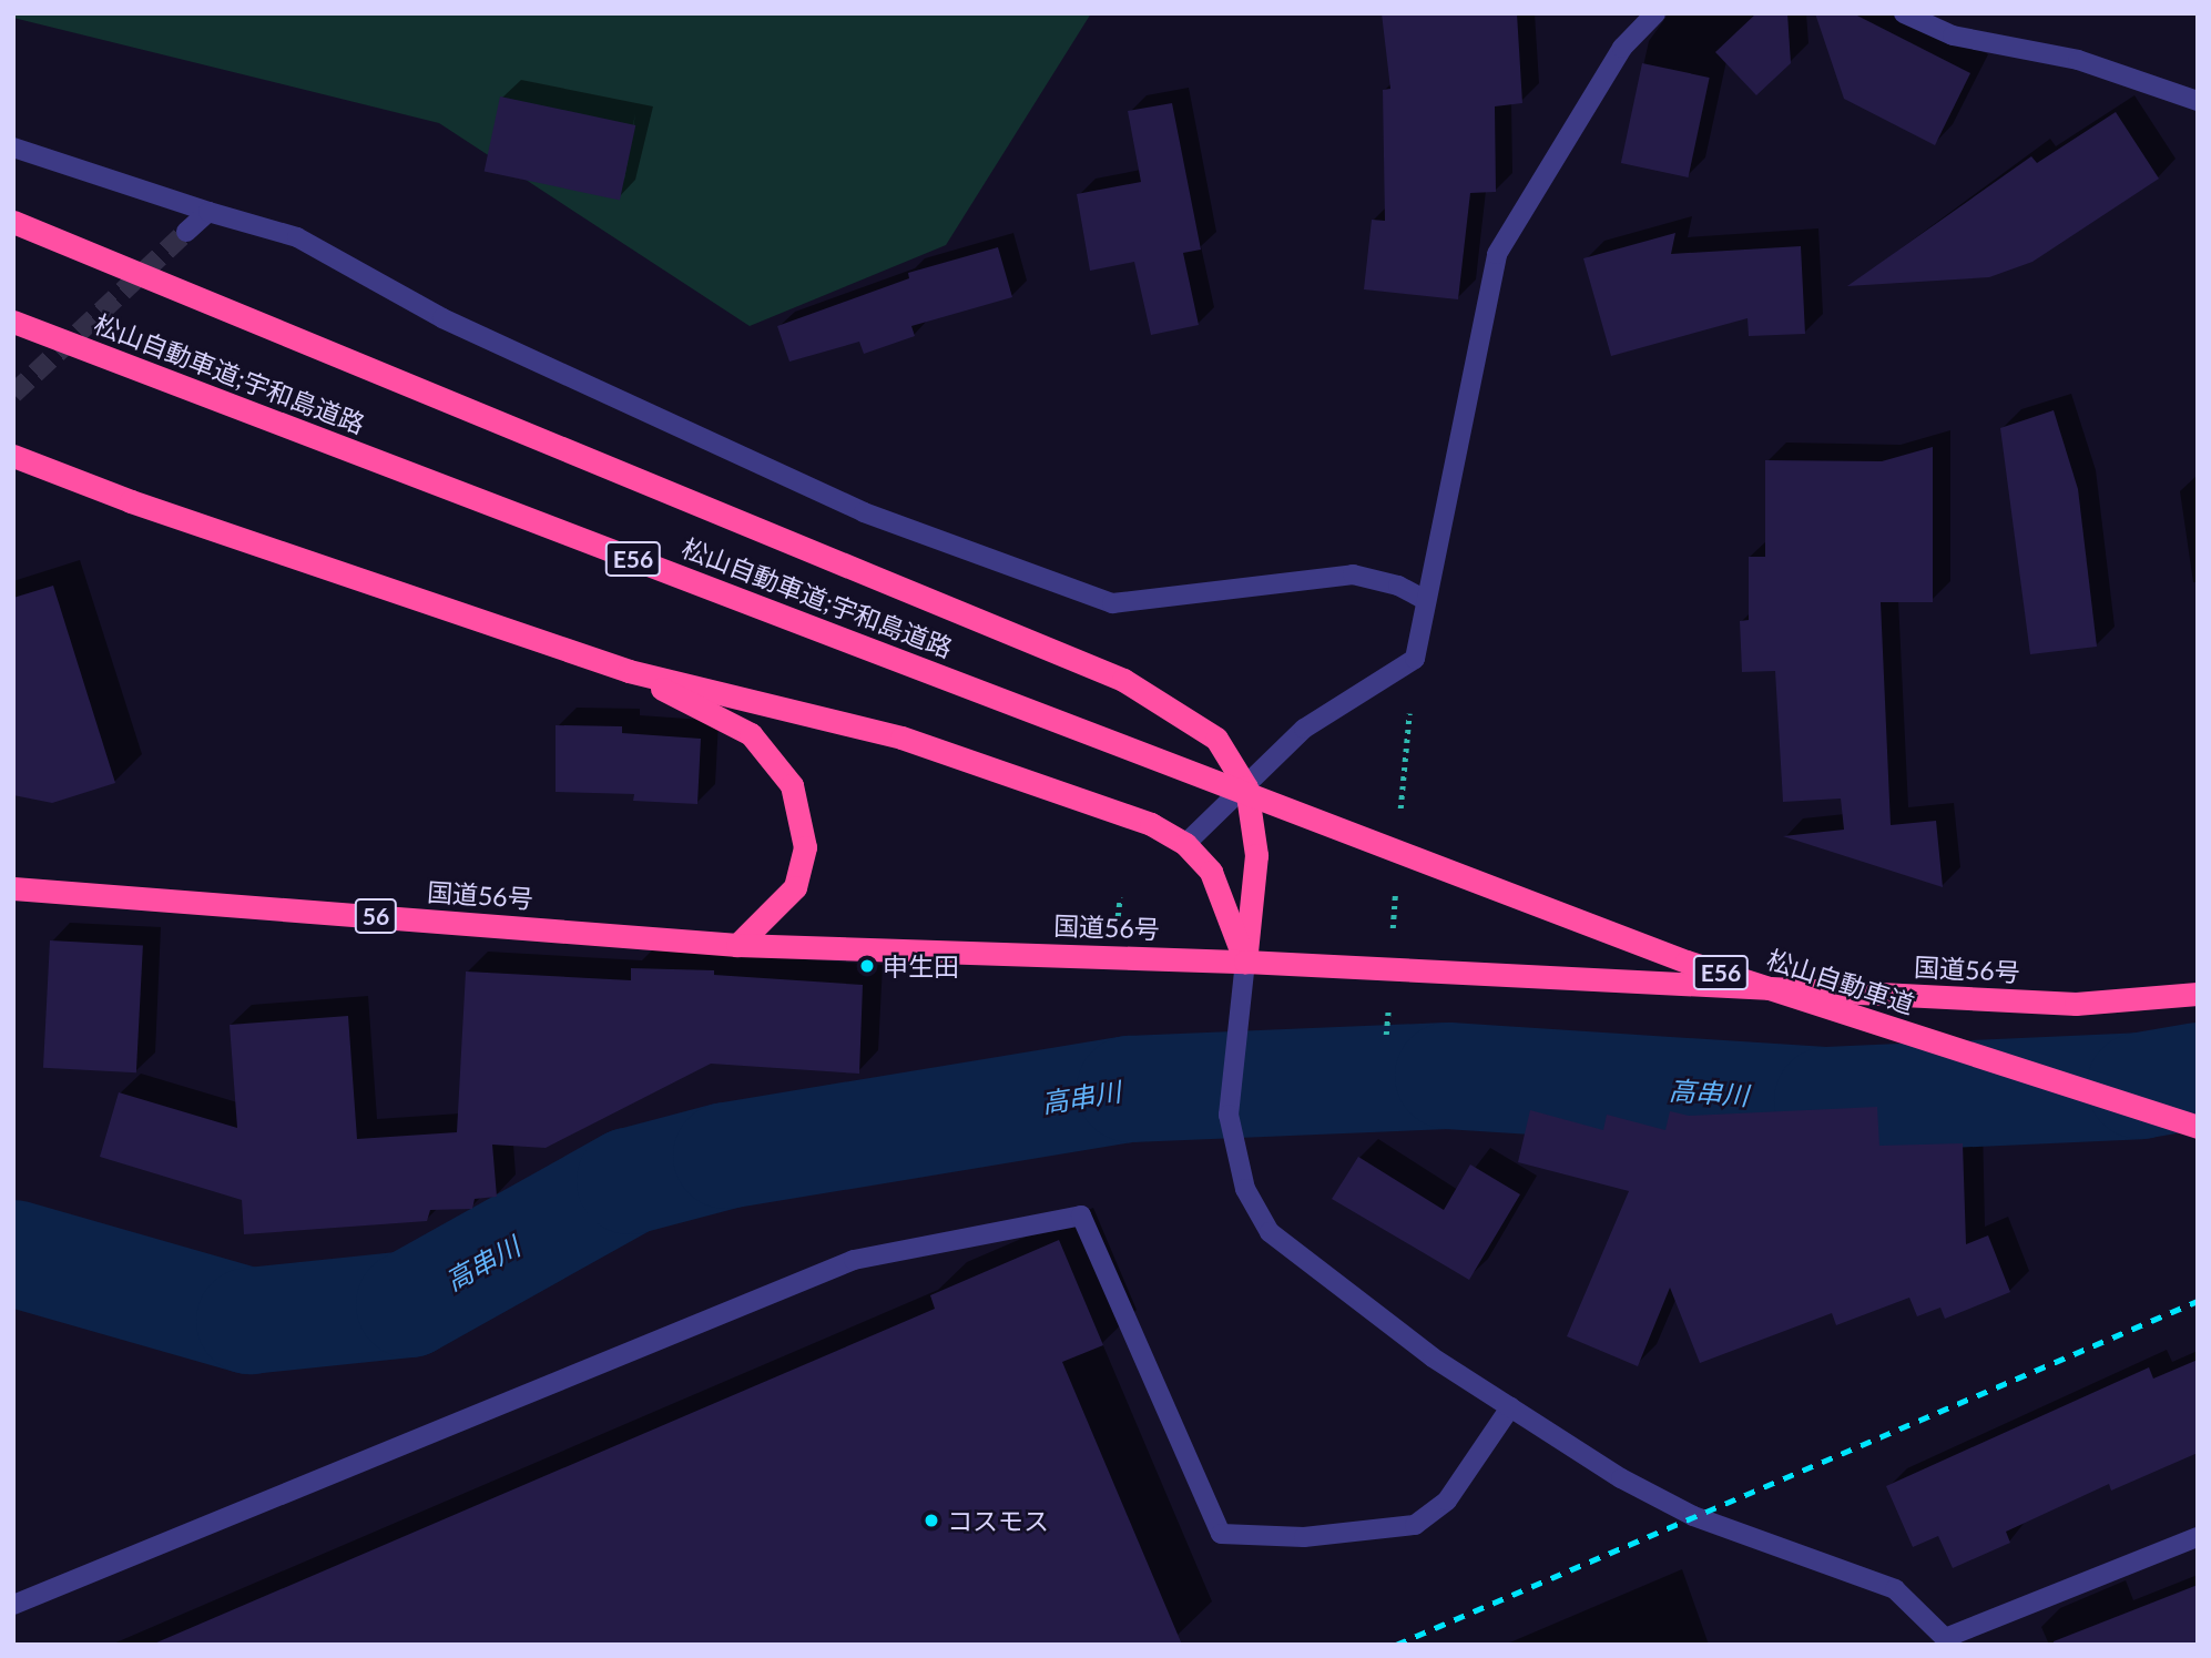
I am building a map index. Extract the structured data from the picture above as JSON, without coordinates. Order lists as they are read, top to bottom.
{
  "streets": {
    "highway": [
      "松山自動車道;宇和島道路",
      "E56",
      "国道56号",
      "56",
      "松山自動車道"
    ]
  },
  "crossings": [
    ["松山自動車道;宇和島道路", "松山自動車道"]
  ],
  "water": ["高串川"],
  "places": ["申生田", "コスモス"]
}
